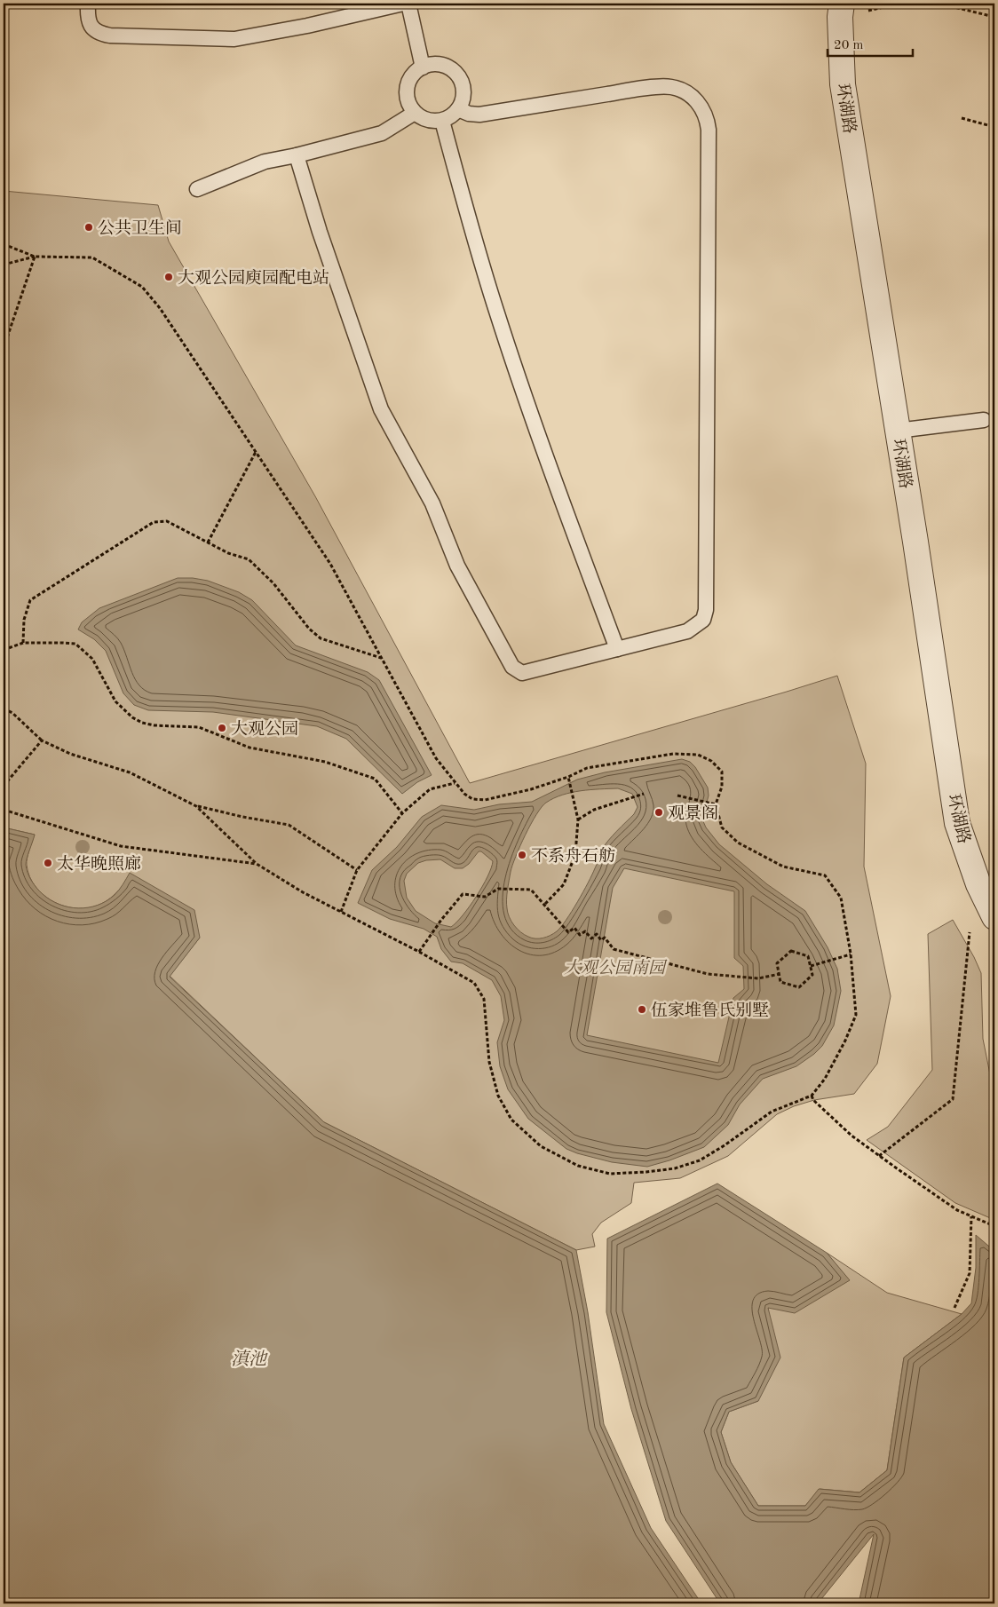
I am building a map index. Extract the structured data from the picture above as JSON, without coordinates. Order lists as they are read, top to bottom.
{
  "streets": {
    "street": ["环湖路"]
  },
  "water": ["滇池"],
  "parks": ["大观公园南园"],
  "places": [
    "公共卫生间",
    "大观公园庾园配电站",
    "大观公园",
    "观景阁",
    "不系舟石舫",
    "太华晚照廊",
    "伍家堆鲁氏别墅"
  ],
  "scale_bar": "20 m"
}
